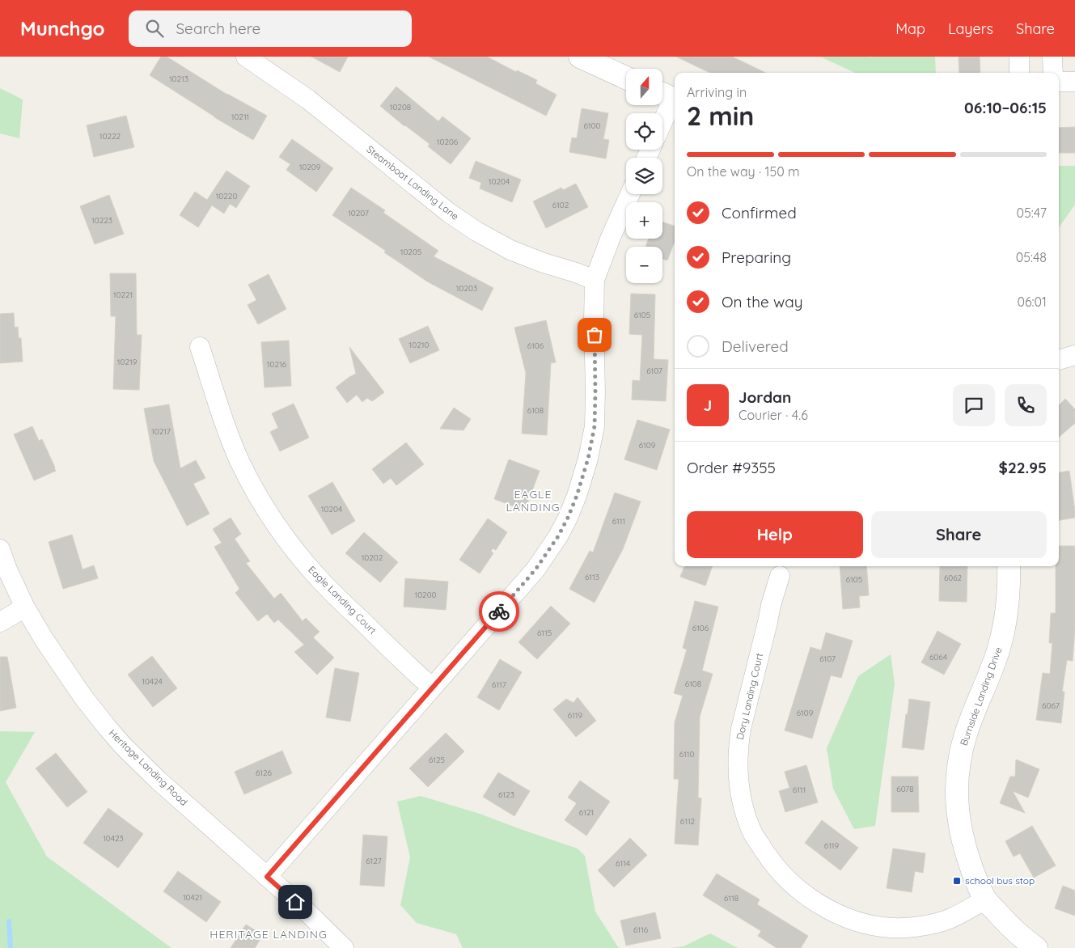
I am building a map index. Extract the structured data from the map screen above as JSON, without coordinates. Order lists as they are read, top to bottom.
{
  "streets": {
    "street": [
      "Steamboat Landing Lane",
      "Eagle Landing Court",
      "Dory Landing Court",
      "Burnside Landing Drive",
      "Heritage Landing Road"
    ]
  },
  "crossings": [
    ["Dory Landing Court", "Burnside Landing Drive"]
  ],
  "districts": ["EAGLE LANDING", "HERITAGE LANDING"],
  "places": {
    "transit": ["school bus stop"]
  },
  "house_numbers": [
    "10213",
    "10208",
    "10211",
    "6100",
    "10222",
    "10206",
    "10209",
    "10204",
    "10220",
    "6102",
    "10207",
    "10223",
    "10205",
    "10203",
    "10221",
    "6105",
    "10210",
    "6106",
    "10219",
    "10216",
    "6107",
    "6108",
    "10217",
    "6109",
    "10204",
    "6111",
    "10202",
    "6113",
    "6062",
    "6105",
    "10200",
    "6106",
    "6115",
    "6064",
    "6107",
    "10424",
    "6108",
    "6117",
    "6067",
    "6109",
    "6119",
    "6110",
    "6125",
    "6126",
    "6078",
    "6111",
    "6123",
    "6121",
    "6112",
    "10423",
    "6119",
    "6127",
    "6114",
    "10421",
    "6118",
    "6116"
  ],
  "north": "top",
  "page": {
    "header": "Munchgo",
    "search": "Search here",
    "nav": ["Map", "Layers", "Share"],
    "map_buttons": ["+", "−"],
    "heading": ["2 min", "Arriving in", "06:10–06:15"],
    "panel": [
      "Jordan",
      "Courier · 4.6",
      "Order #9355",
      "$22.95"
    ],
    "bar": "On the way · 150 m",
    "list": [
      ["Confirmed", "05:47"],
      ["Preparing", "05:48"],
      ["On the way", "06:01"],
      "Delivered"
    ],
    "round": "J",
    "buttons": ["Help", "Share"]
  }
}
